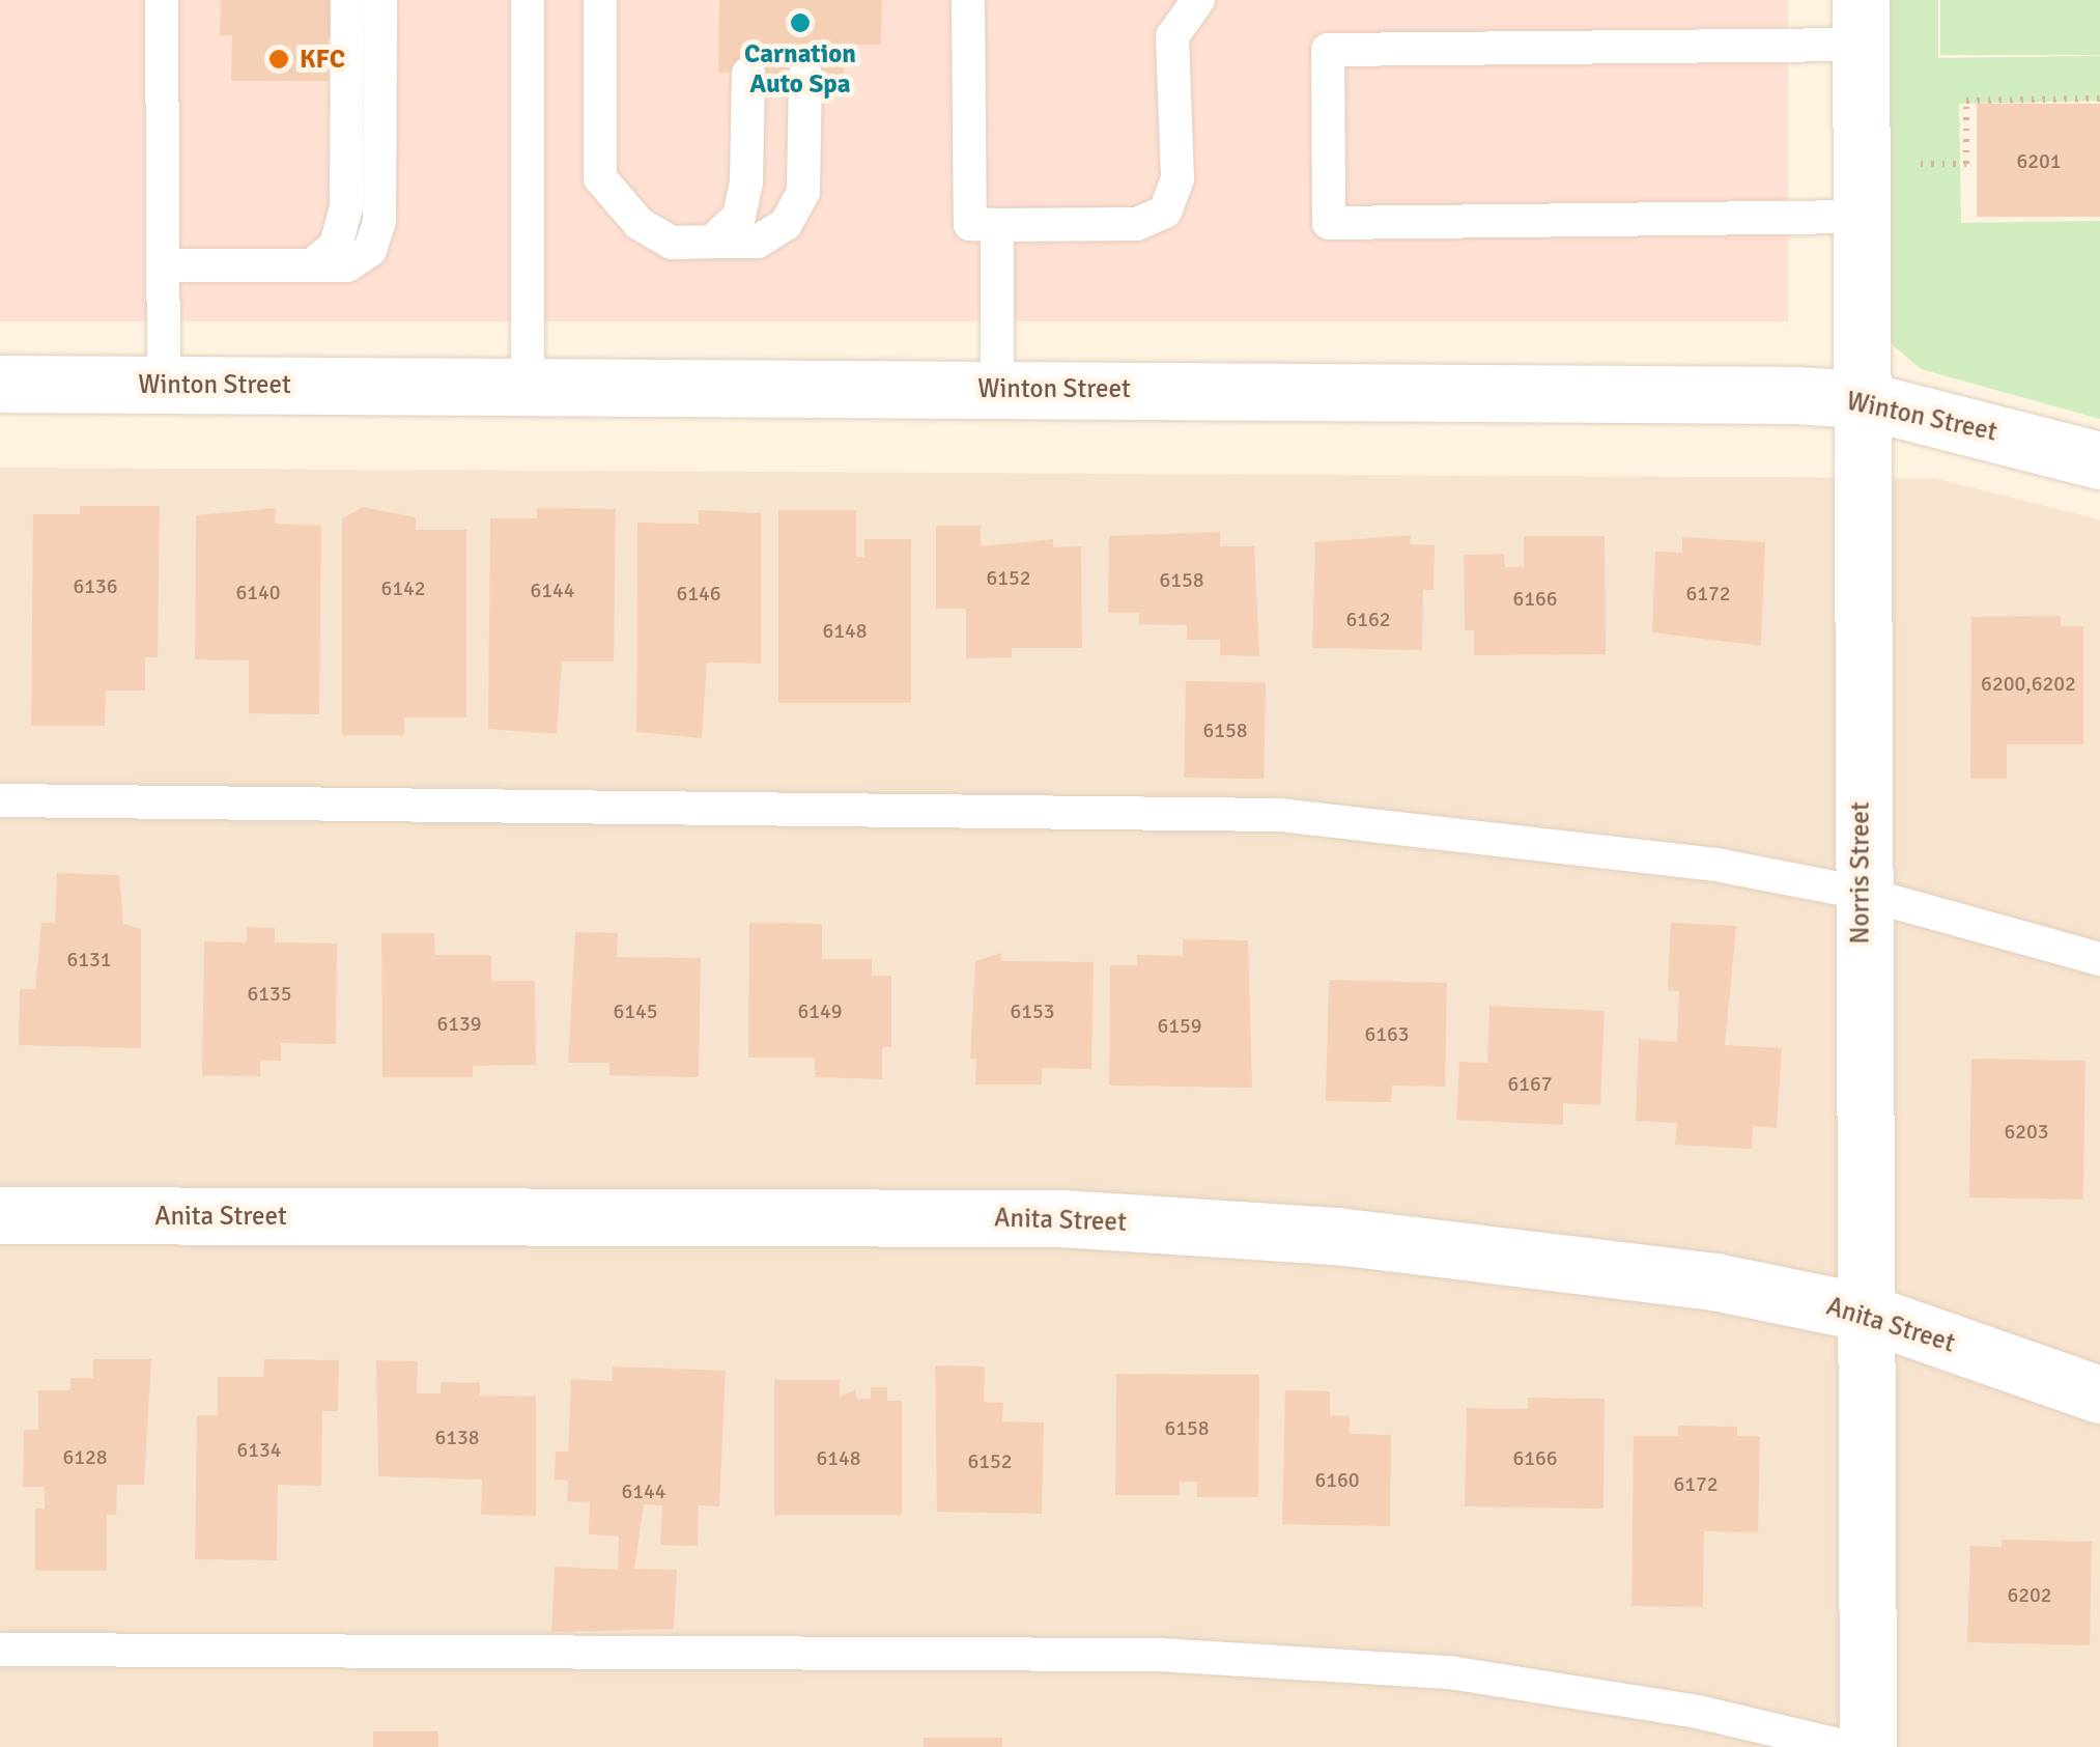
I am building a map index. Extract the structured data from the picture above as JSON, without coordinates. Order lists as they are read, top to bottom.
{
  "streets": {
    "street": ["Winton Street", "Norris Street", "Anita Street"]
  },
  "crossings": [
    ["Winton Street", "Norris Street"],
    ["Norris Street", "Anita Street"]
  ],
  "places": ["Carnation Auto Spa", "KFC"],
  "house_numbers": [
    "6201",
    "6152",
    "6158",
    "6136",
    "6142",
    "6144",
    "6140",
    "6146",
    "6172",
    "6166",
    "6162",
    "6148",
    "6200,6202",
    "6158",
    "6131",
    "6135",
    "6145",
    "6149",
    "6153",
    "6139",
    "6159",
    "6163",
    "6167",
    "6203",
    "6158",
    "6138",
    "6134",
    "6128",
    "6148",
    "6166",
    "6152",
    "6160",
    "6172",
    "6144",
    "6202"
  ]
}
